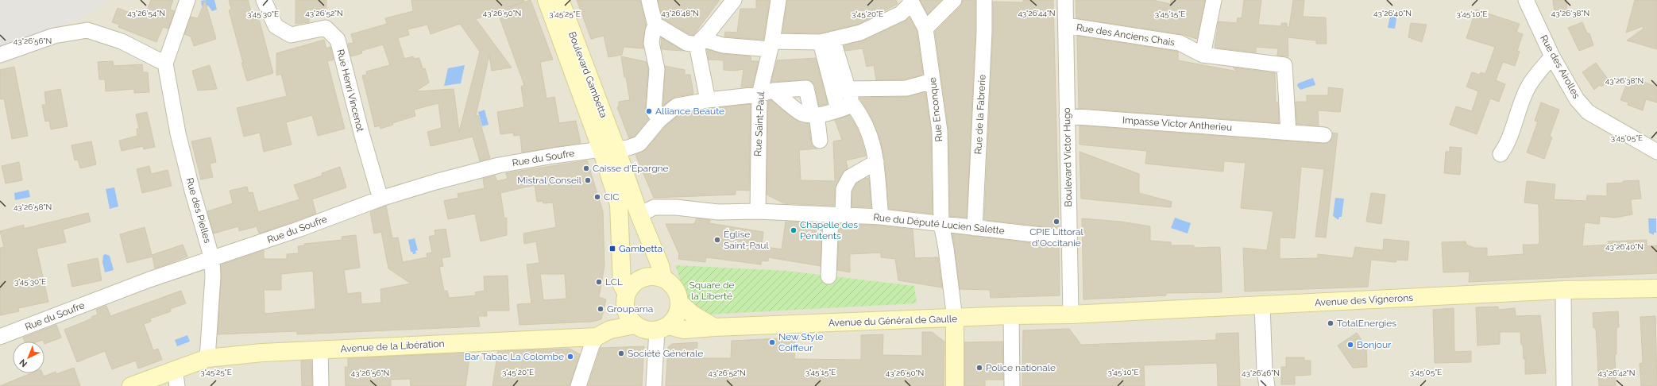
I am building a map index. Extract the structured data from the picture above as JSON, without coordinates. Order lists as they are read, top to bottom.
{
  "streets": {
    "main road": [
      "Boulevard Gambetta",
      "Avenue des Vignerons",
      "Avenue du Général de Gaulle",
      "Avenue de la Libération"
    ],
    "street": [
      "Rue des Anciens Chais",
      "Rue des Airolles",
      "Rue Henri Vincenot",
      "Rue Enconque",
      "Rue de la Fabrerie",
      "Rue Saint-Paul",
      "Impasse Victor Antherieu",
      "Boulevard Victor Hugo",
      "Rue du Soufre",
      "Rue des Pielles",
      "Rue du Député Lucien Salette"
    ]
  },
  "crossings": [
    ["Rue des Anciens Chais", "Impasse Victor Antherieu"],
    ["Rue des Anciens Chais", "Boulevard Victor Hugo"],
    ["Boulevard Gambetta", "Rue du Soufre"],
    ["Boulevard Gambetta", "Rue du Député Lucien Salette"],
    ["Boulevard Gambetta", "Avenue du Général de Gaulle"],
    ["Boulevard Gambetta", "Avenue de la Libération"],
    ["Rue Henri Vincenot", "Rue du Soufre"],
    ["Rue Enconque", "Rue du Député Lucien Salette"],
    ["Rue Enconque", "Avenue du Général de Gaulle"],
    ["Rue de la Fabrerie", "Rue du Député Lucien Salette"],
    ["Rue Saint-Paul", "Rue du Soufre"],
    ["Rue Saint-Paul", "Rue du Député Lucien Salette"],
    ["Impasse Victor Antherieu", "Boulevard Victor Hugo"],
    ["Boulevard Victor Hugo", "Rue du Député Lucien Salette"],
    ["Boulevard Victor Hugo", "Avenue des Vignerons"],
    ["Boulevard Victor Hugo", "Avenue du Général de Gaulle"],
    ["Rue du Soufre", "Rue des Pielles"],
    ["Rue des Pielles", "Avenue de la Libération"],
    ["Avenue des Vignerons", "Avenue du Général de Gaulle"],
    ["Avenue du Général de Gaulle", "Avenue de la Libération"]
  ],
  "parks": ["Square de la Liberté"],
  "places": {
    "other": [
      "Alliance Beaute",
      "Caisse d'Épargne",
      "Mistral Conseil",
      "CIC",
      "CPIE Littoral d'Occitanie",
      "Chapelle des Pénitents",
      "Église Saint-Paul",
      "LCL",
      "Groupama",
      "TotalEnergies",
      "New Style Coiffeur",
      "Bonjour",
      "Société Générale",
      "Bar Tabac La Colombe",
      "Police nationale"
    ],
    "transit": ["Gambetta"]
  },
  "north": "bottom left",
  "coordinates": [
    "43°26'54\"N",
    "43°26'50\"N",
    "43°26'48\"N",
    "43°26'40\"N",
    "43°26'52\"N",
    "43°26'44\"N",
    "43°26'38\"N",
    "3°45'30\"E",
    "3°45'25\"E",
    "3°45'20\"E",
    "3°45'15\"E",
    "3°45'10\"E",
    "43°26'56\"N",
    "3°45'05\"E",
    "43°26'58\"N",
    "43°26'46\"N",
    "43°26'42\"N"
  ]
}
